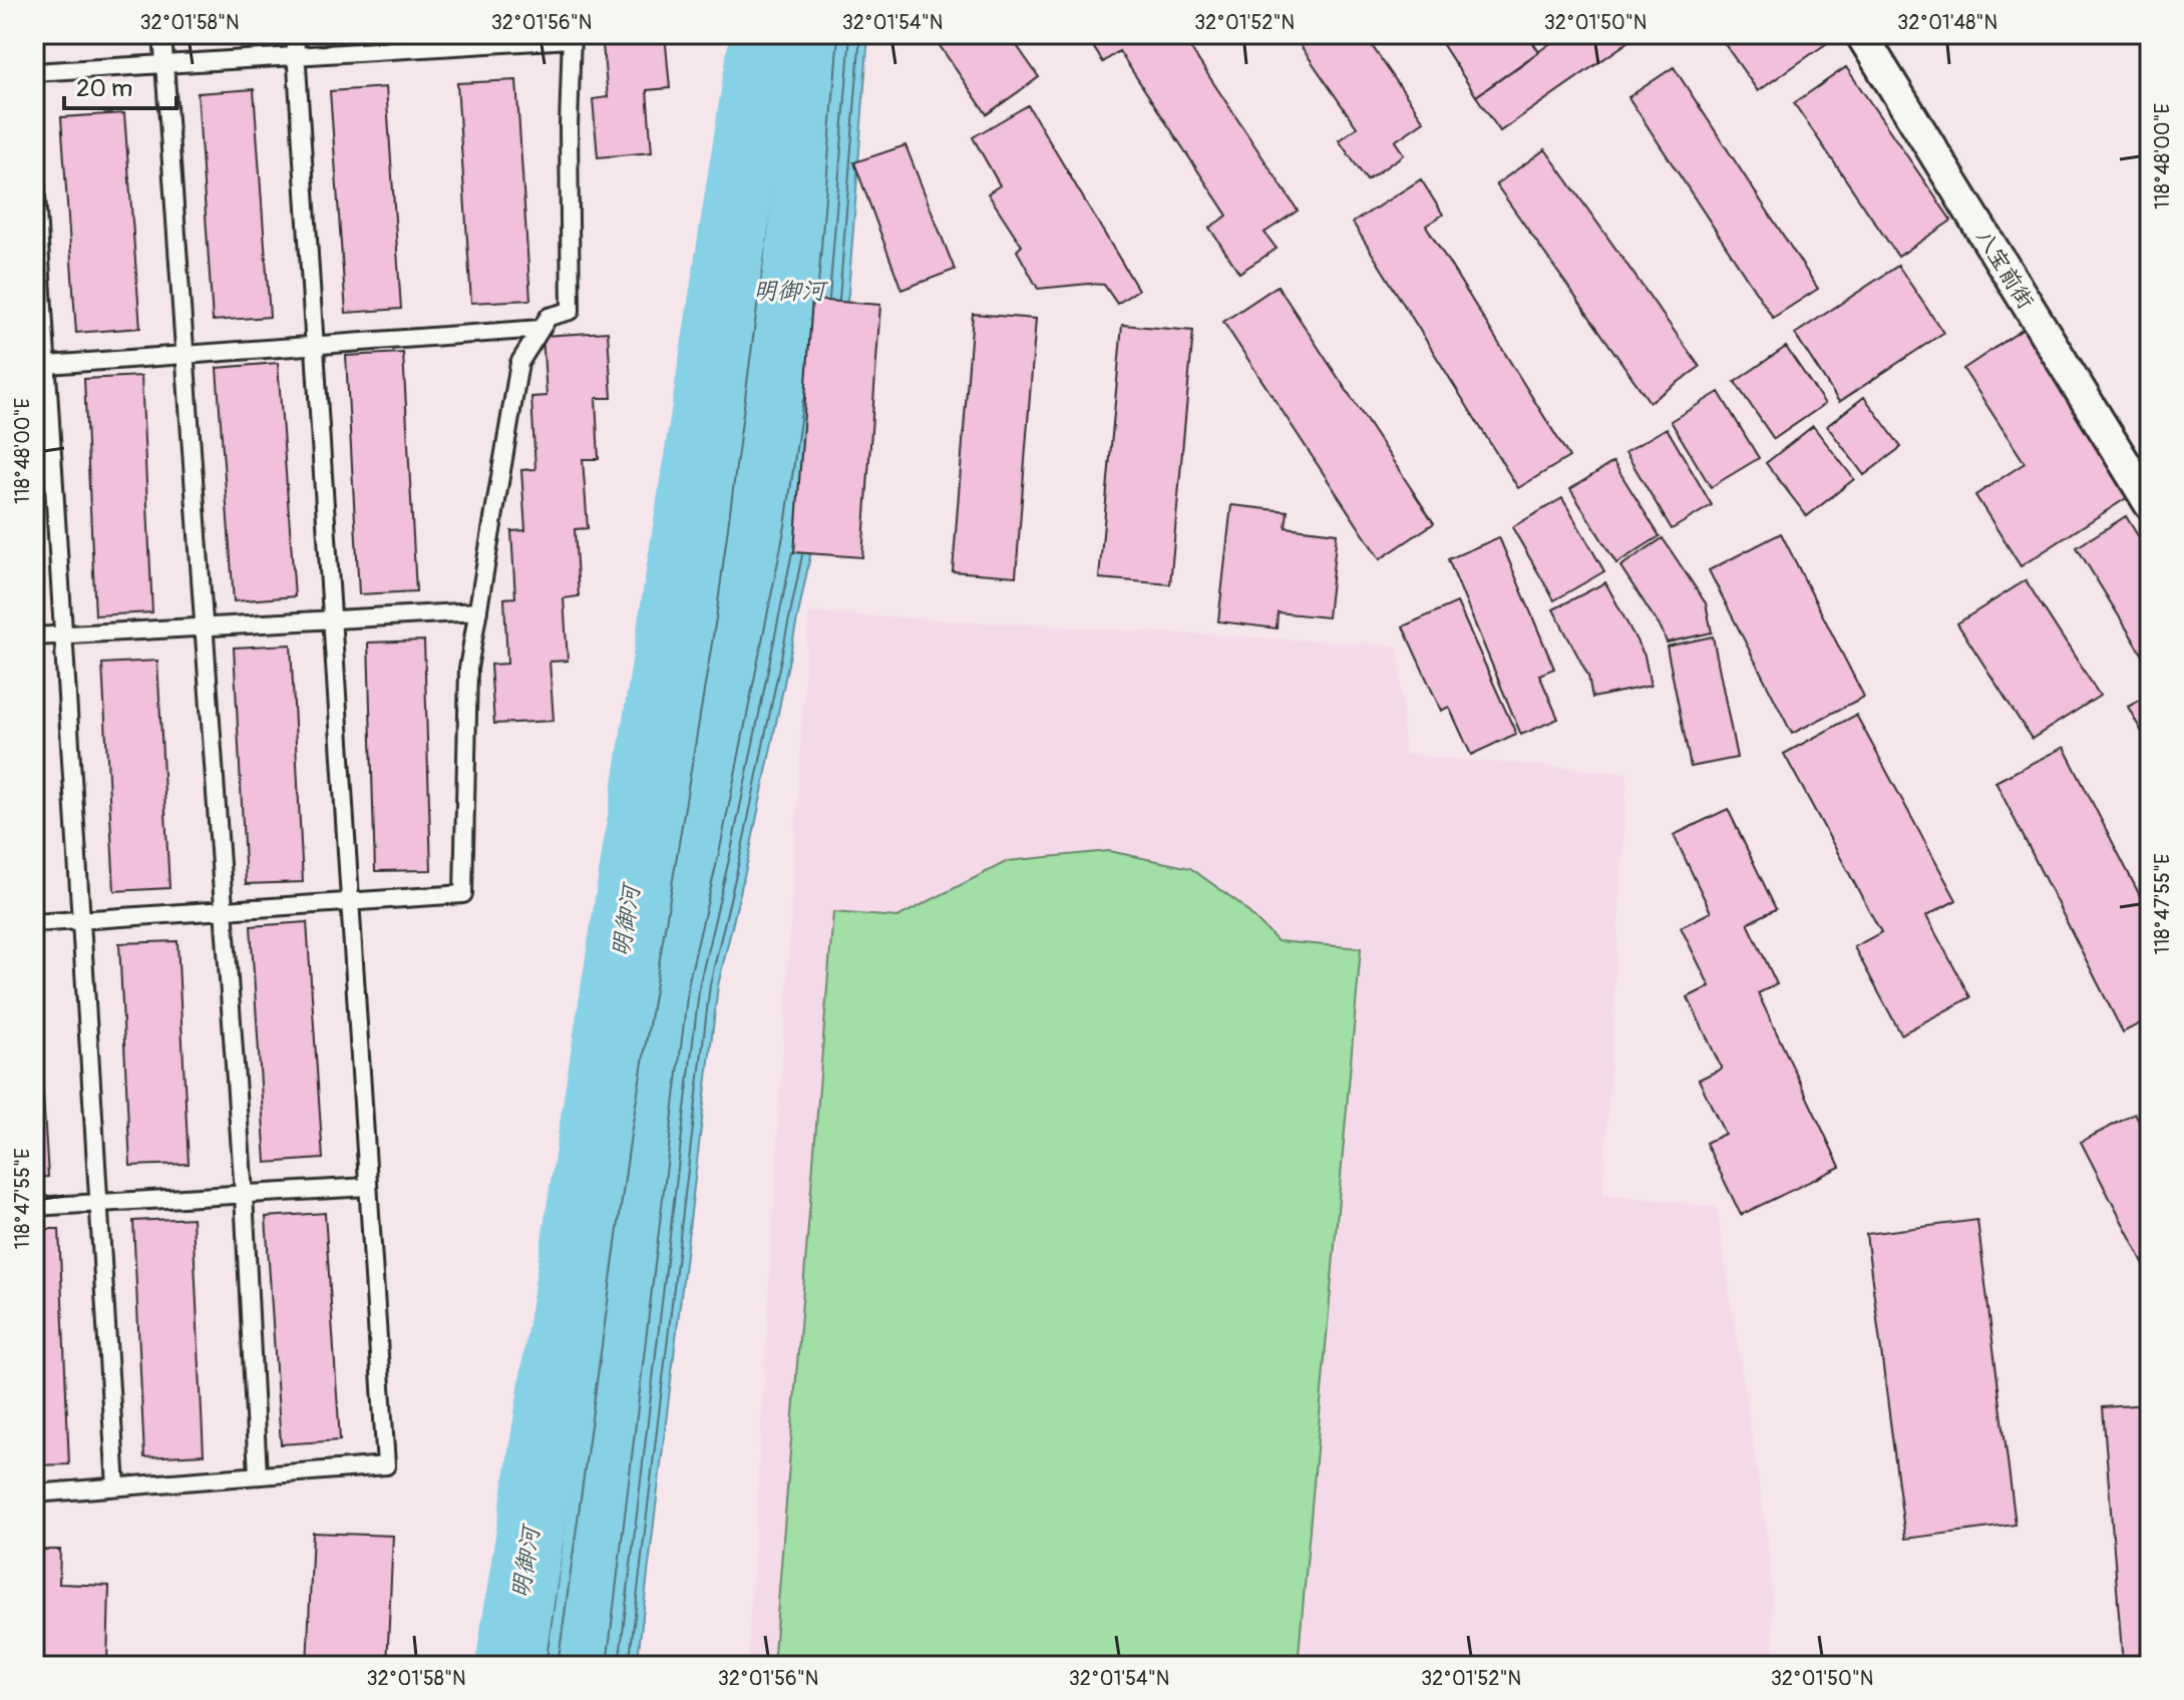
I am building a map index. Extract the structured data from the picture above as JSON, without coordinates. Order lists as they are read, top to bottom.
{
  "streets": {
    "street": ["八宝前街"]
  },
  "water": ["明御河"],
  "scale_bar": "20 m",
  "coordinates": [
    "32°01'58\"N",
    "32°01'56\"N",
    "32°01'54\"N",
    "32°01'52\"N",
    "32°01'50\"N",
    "32°01'48\"N",
    "118°48'00\"E",
    "118°47'55\"E"
  ]
}
